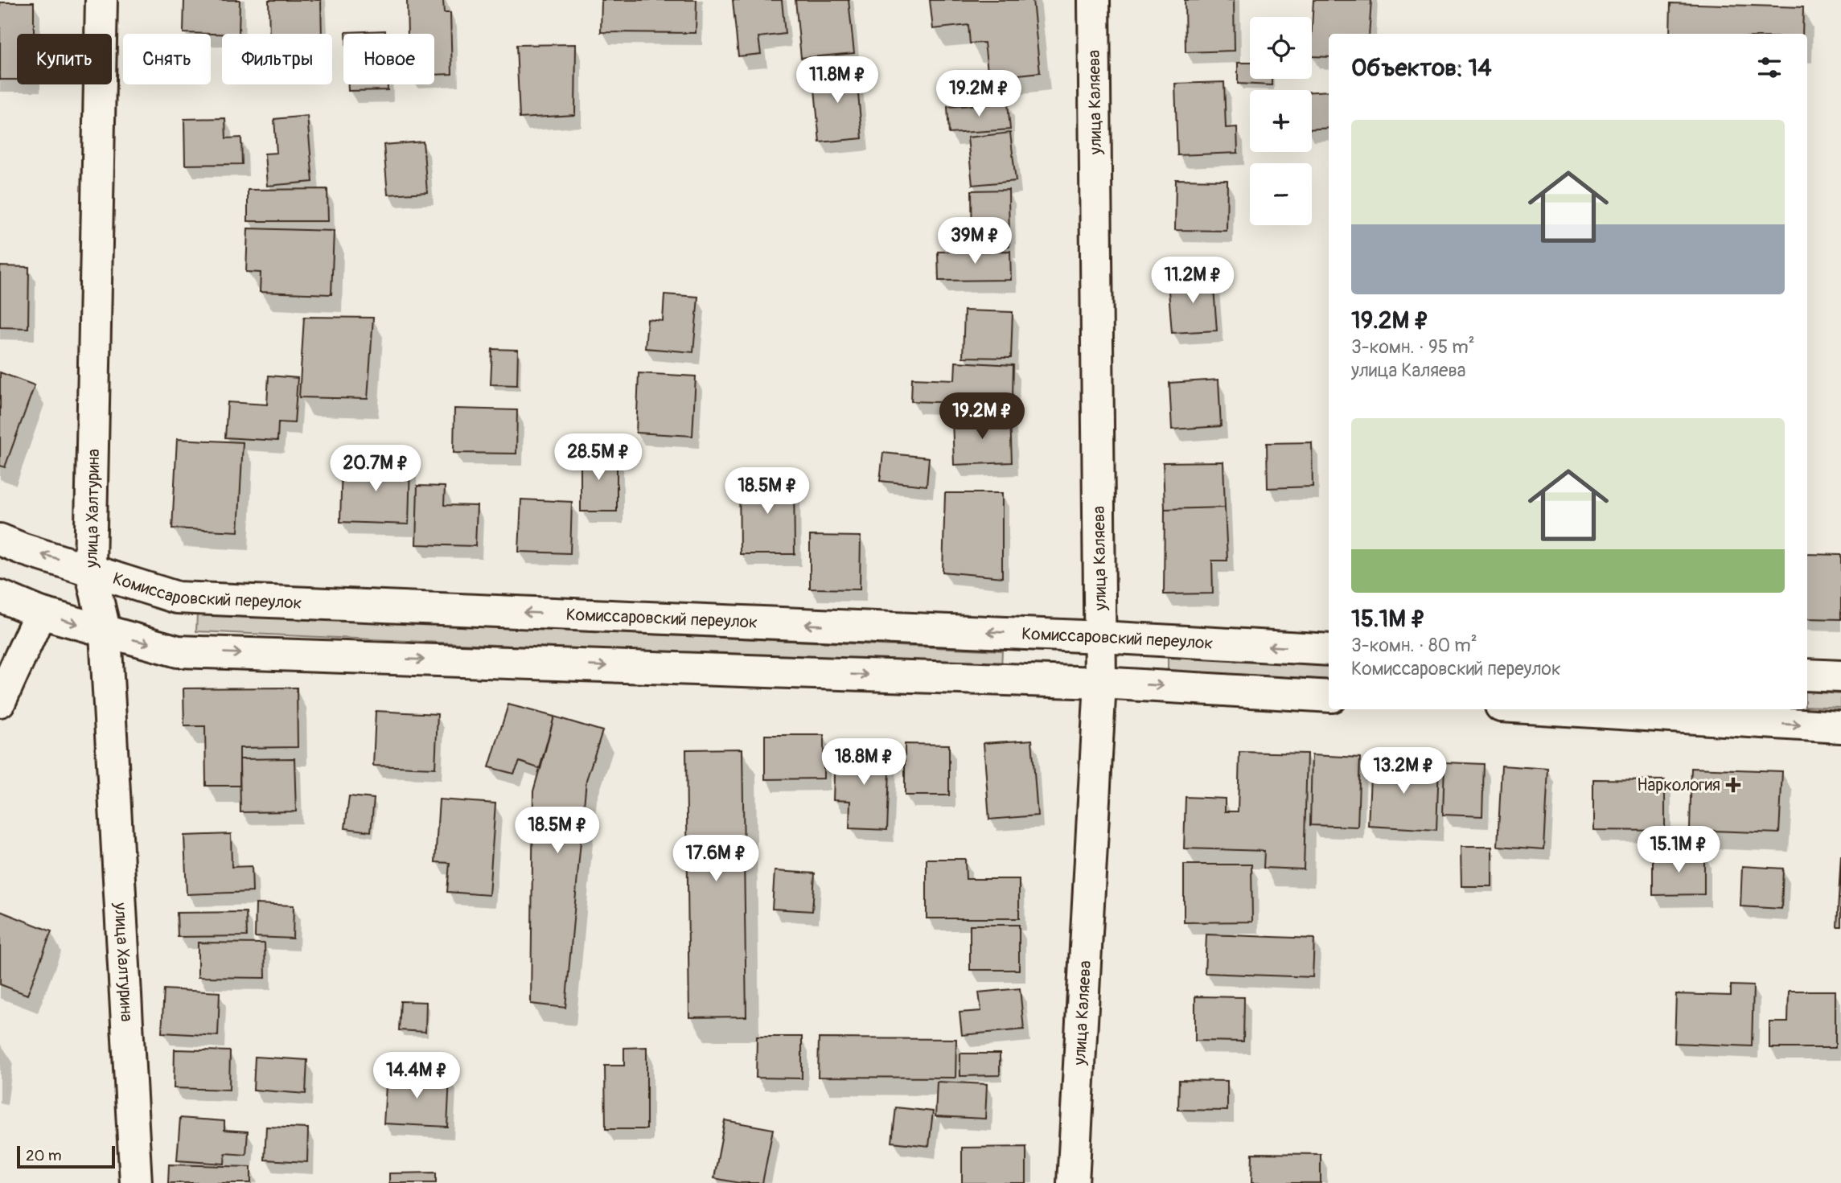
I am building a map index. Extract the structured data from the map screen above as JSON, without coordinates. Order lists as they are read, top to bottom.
{
  "streets": {
    "main road": ["улица Каляева", "улица Халтурина", "Комиссаровский переулок"]
  },
  "crossings": [
    ["улица Каляева", "Комиссаровский переулок"],
    ["улица Халтурина", "Комиссаровский переулок"]
  ],
  "places": {
    "health": ["Наркология"]
  },
  "scale_bar": "20 m",
  "page": {
    "map_buttons": ["+", "−"],
    "chip": [
      "Купить",
      "Снять",
      "Фильтры",
      "Новое"
    ],
    "heading": "Объектов: 14",
    "price": [
      "11.8M ₽",
      "19.2M ₽",
      "39M ₽",
      "11.2M ₽",
      "19.2M ₽",
      "28.5M ₽",
      "20.7M ₽",
      "18.5M ₽",
      "18.8M ₽",
      "13.2M ₽",
      "18.5M ₽",
      "15.1M ₽",
      "17.6M ₽",
      "14.4M ₽"
    ],
    "list": [
      {
        "name": "19.2M ₽",
        "note": "3-комн. · 95 m² · улица Каляева"
      },
      {
        "name": "15.1M ₽",
        "note": "3-комн. · 80 m² · Комиссаровский переулок"
      }
    ],
    "scale": "20 m"
  }
}
